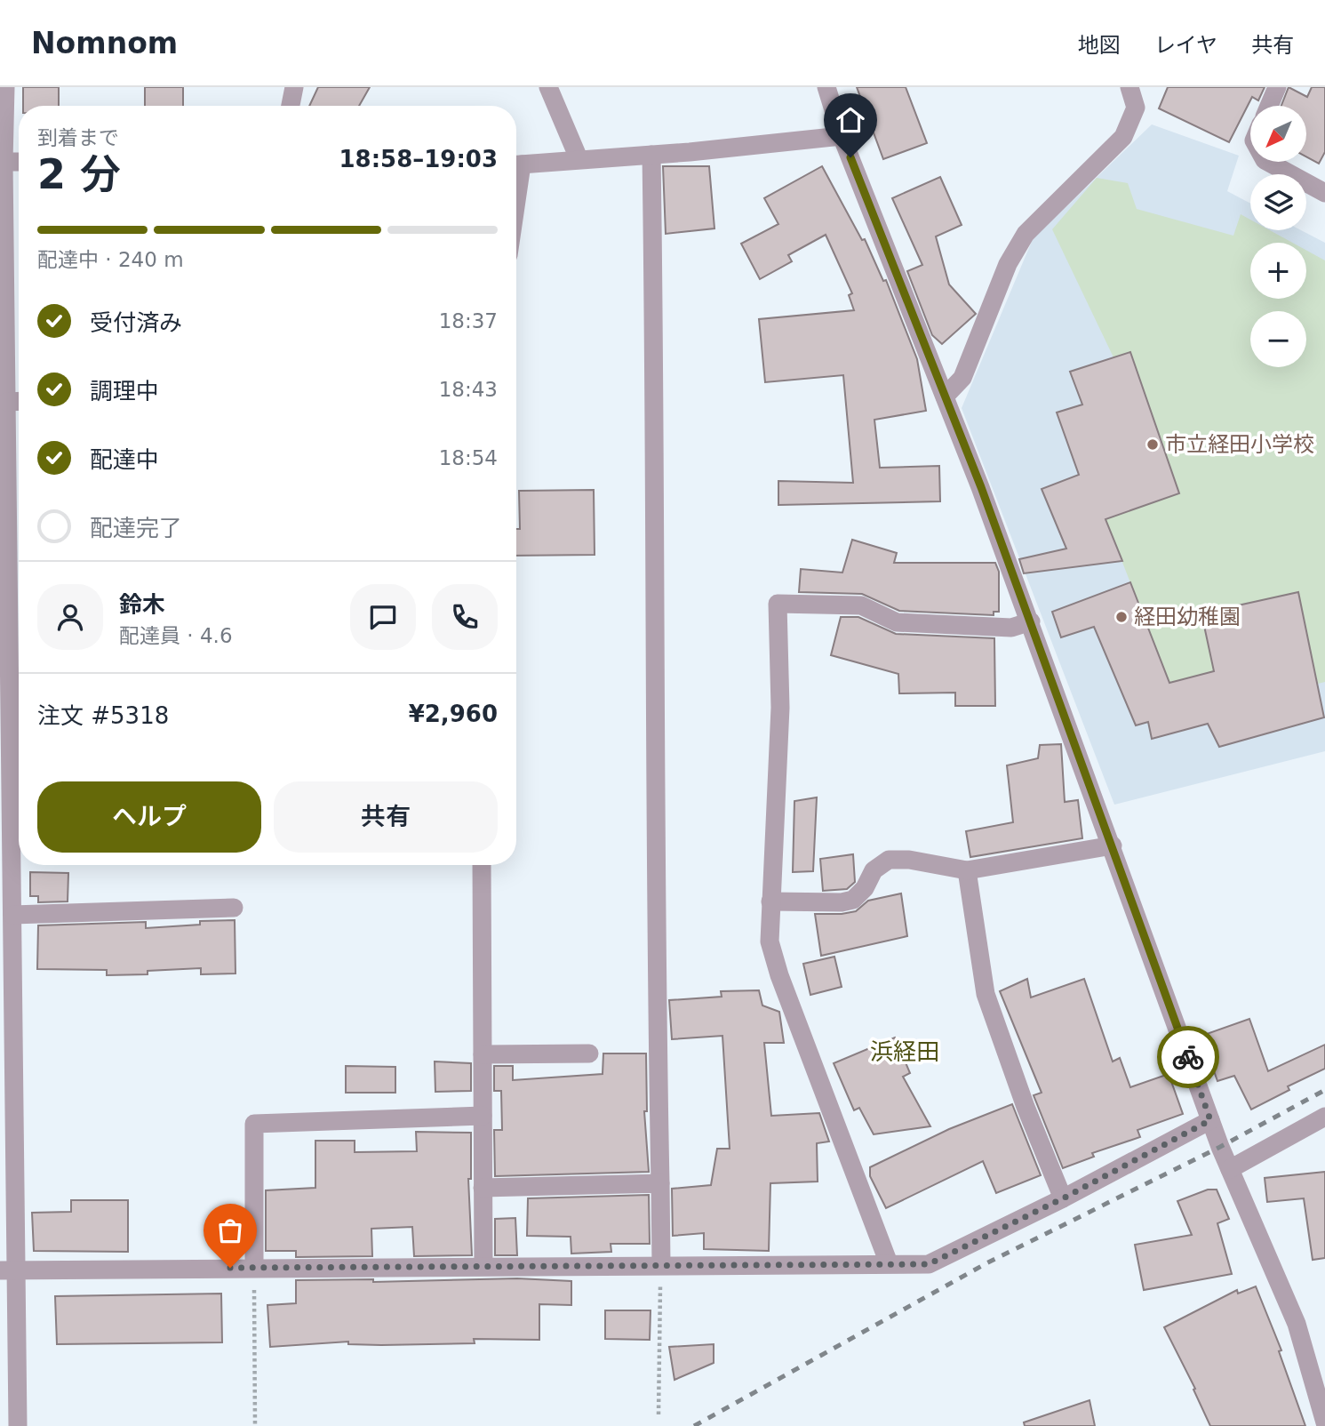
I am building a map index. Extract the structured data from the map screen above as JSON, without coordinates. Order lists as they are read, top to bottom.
{
  "districts": ["浜経田"],
  "places": ["市立経田小学校", "経田幼稚園"],
  "north": "bottom left",
  "page": {
    "header": "Nomnom",
    "nav": ["地図", "レイヤ", "共有"],
    "map_buttons": ["+", "−"],
    "heading": ["2 分", "到着まで", "18:58–19:03"],
    "panel": [
      "鈴木",
      "配達員 · 4.6",
      "注文 #5318",
      "¥2,960"
    ],
    "bar": "配達中 · 240 m",
    "list": [
      ["受付済み", "18:37"],
      ["調理中", "18:43"],
      ["配達中", "18:54"],
      "配達完了"
    ],
    "buttons": ["ヘルプ", "共有"]
  }
}
